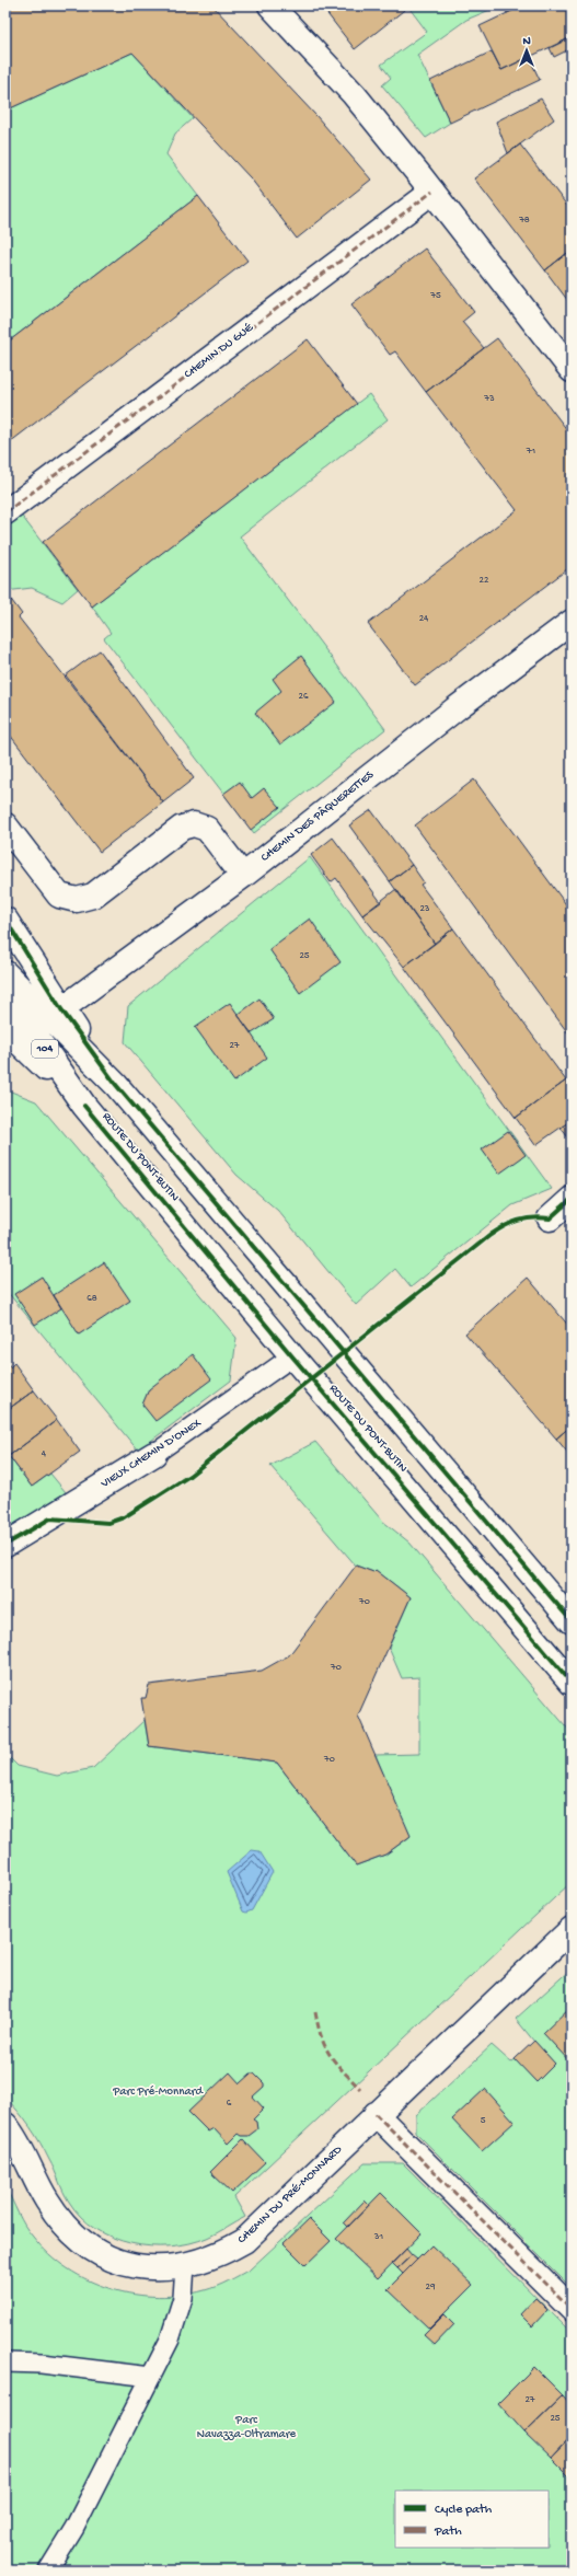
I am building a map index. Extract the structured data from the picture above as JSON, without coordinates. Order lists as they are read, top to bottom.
{
  "streets": {
    "street": [
      "CHEMIN DU GUÉ",
      "CHEMIN DES PÂQUERETTES",
      "104",
      "ROUTE DU PONT-BUTIN",
      "VIEUX CHEMIN D'ONEX",
      "CHEMIN DU PRÉ-MONNARD"
    ]
  },
  "crossings": [
    ["ROUTE DU PONT-BUTIN", "VIEUX CHEMIN D'ONEX"]
  ],
  "parks": ["Parc Pré-Monnard", "Parc Navazza-Oltramare"],
  "house_numbers": [
    "78",
    "75",
    "73",
    "71",
    "22",
    "24",
    "26",
    "23",
    "25",
    "27",
    "68",
    "4",
    "70",
    "70",
    "70",
    "6",
    "5",
    "31",
    "29",
    "27",
    "25"
  ],
  "legend": ["Cycle path", "Path"],
  "north": "top"
}
